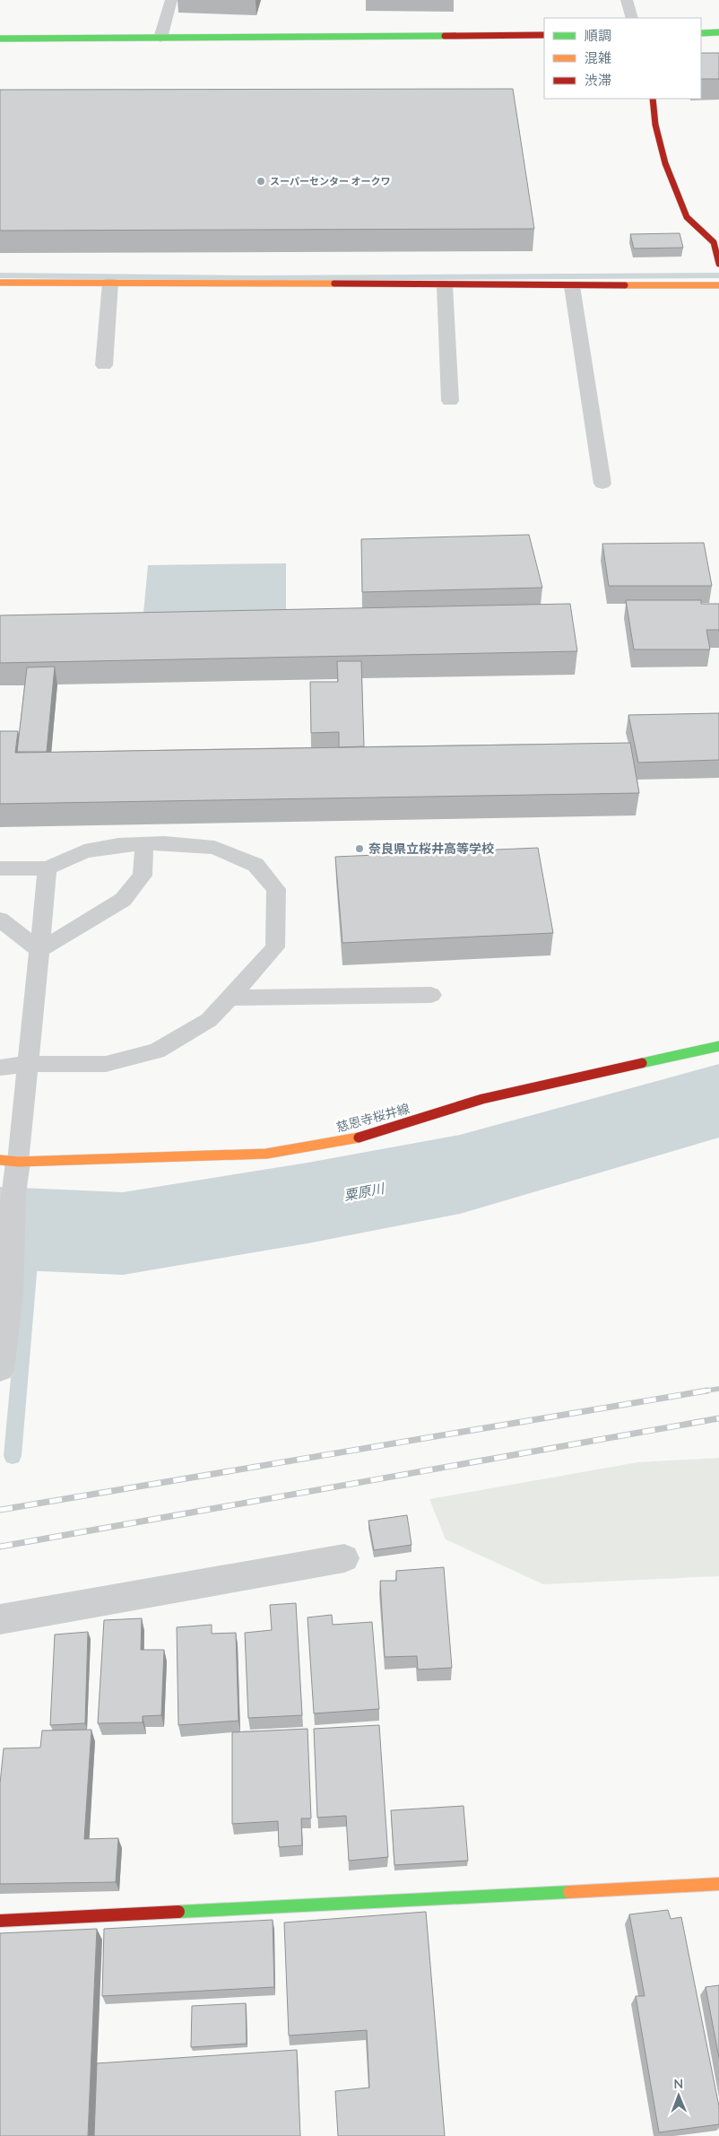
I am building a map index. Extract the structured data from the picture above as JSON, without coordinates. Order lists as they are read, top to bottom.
{
  "streets": {
    "street": ["慈恩寺桜井線"]
  },
  "water": ["粟原川"],
  "places": ["スーパーセンター オークワ", "奈良県立桜井高等学校"],
  "legend": ["順調", "混雑", "渋滞"],
  "north": "top"
}
